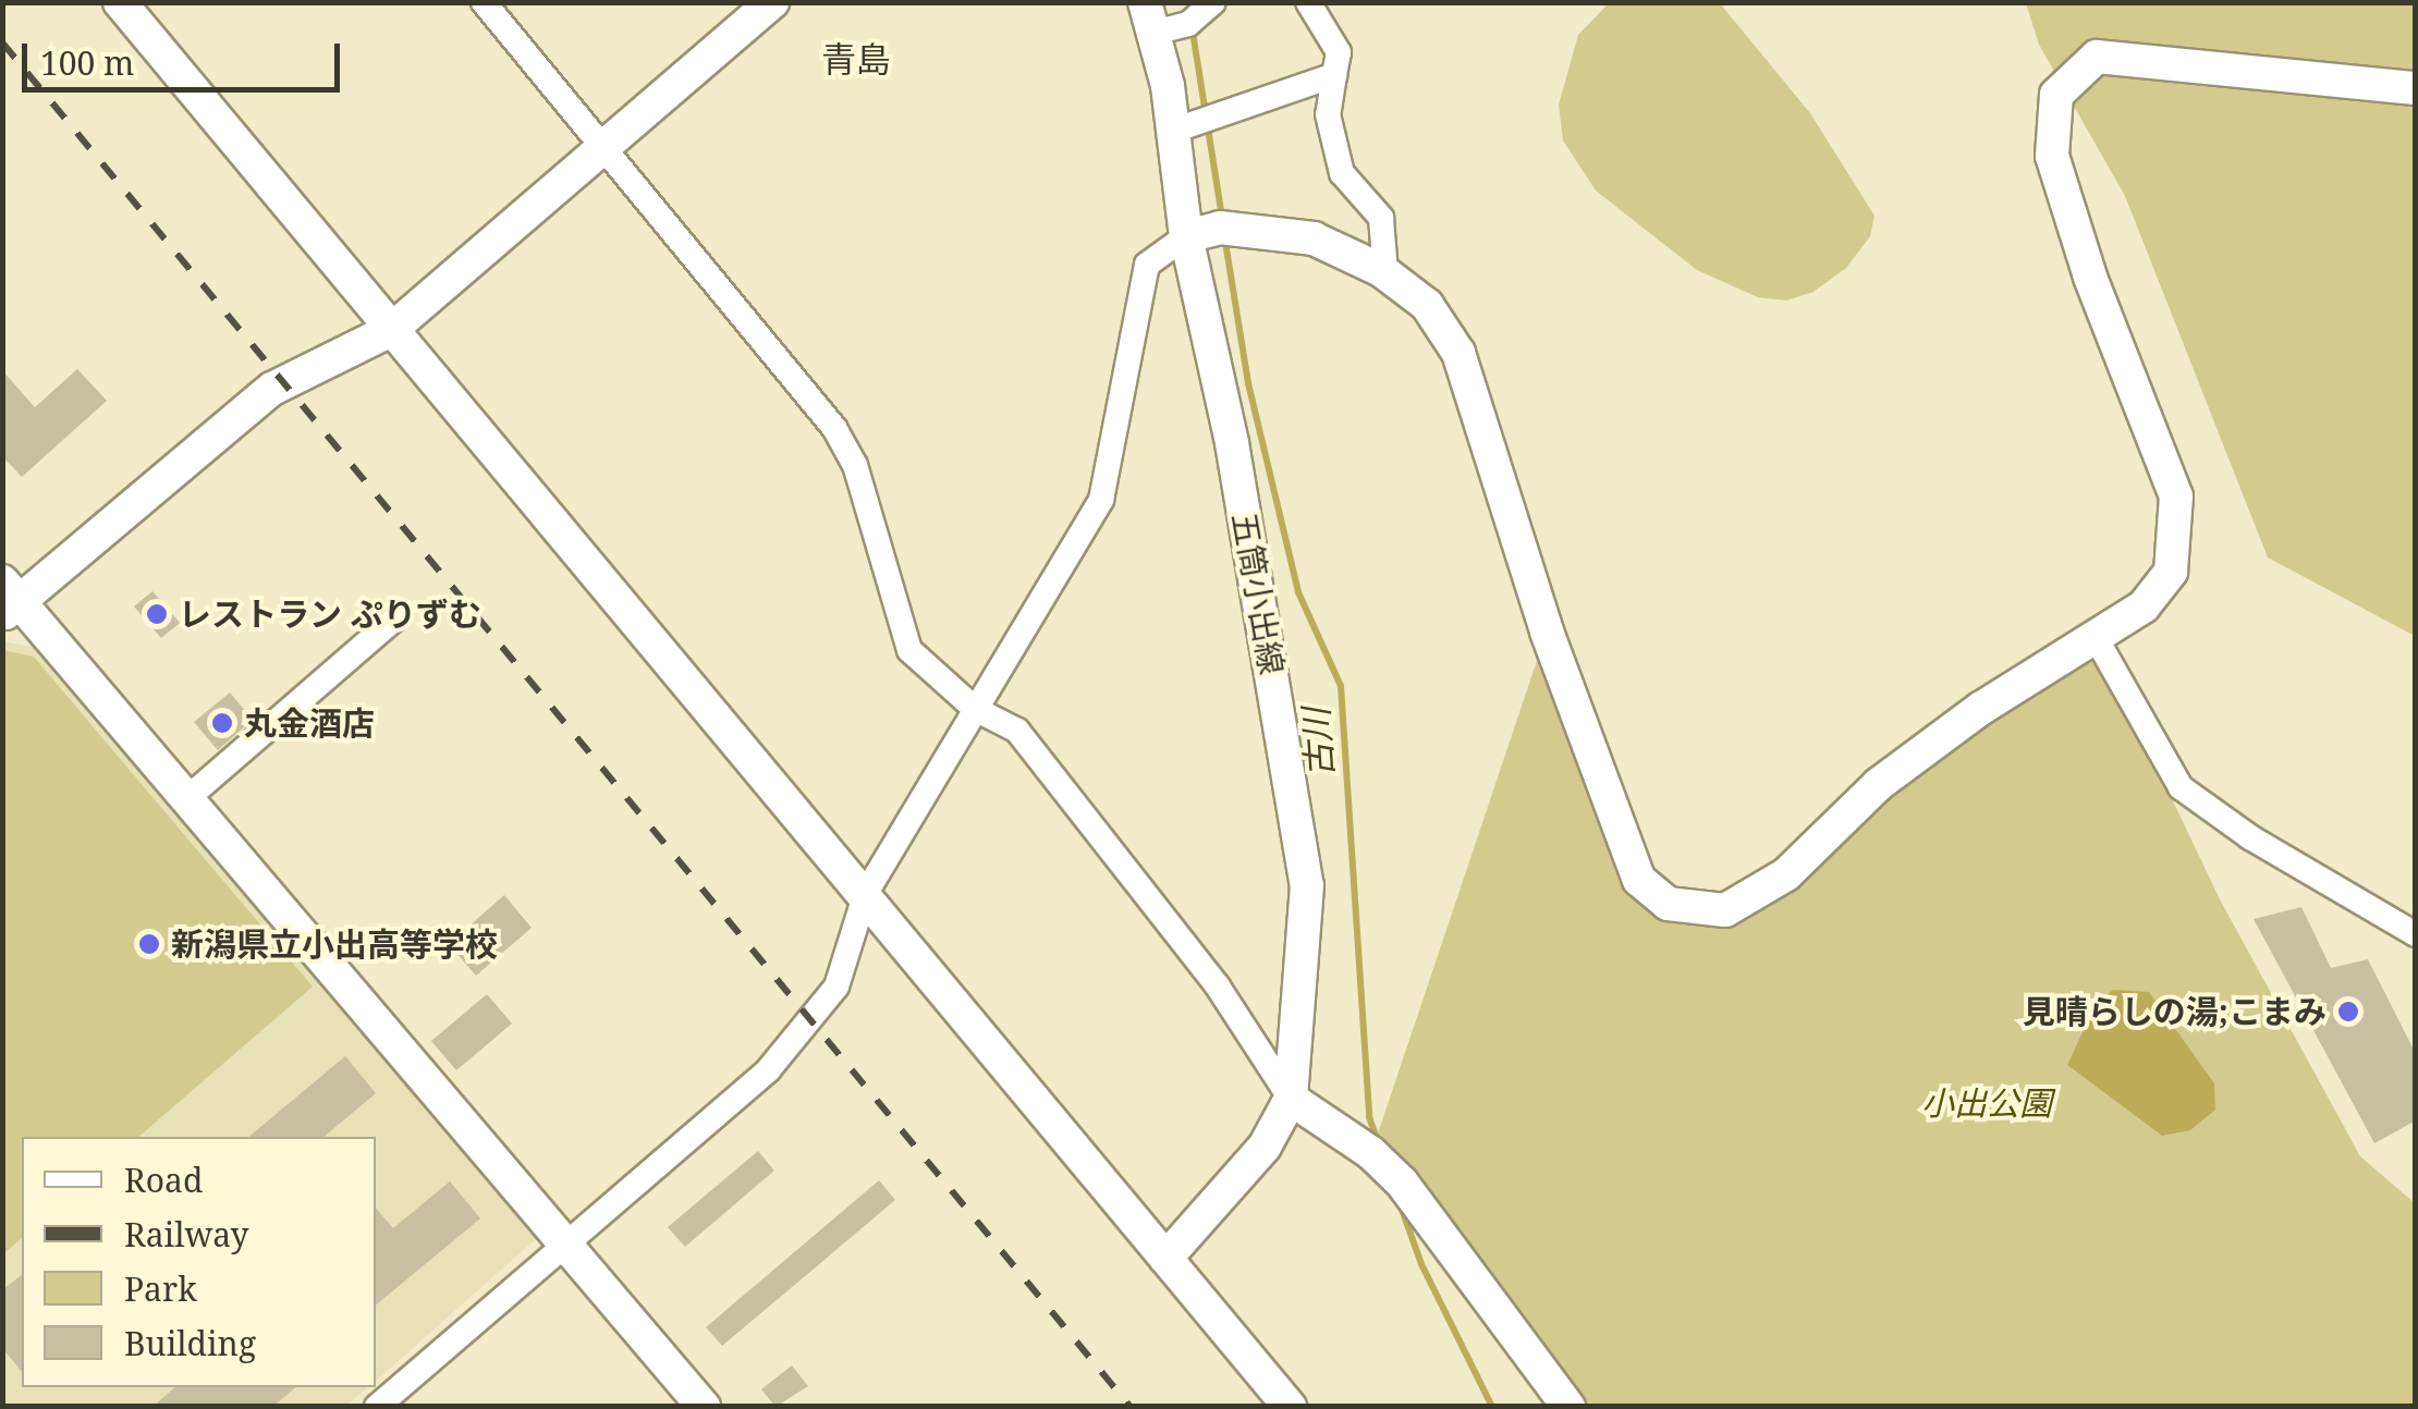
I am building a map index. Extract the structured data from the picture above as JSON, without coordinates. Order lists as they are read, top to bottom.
{
  "streets": {
    "street": ["五筒小出線"]
  },
  "districts": ["青島"],
  "water": ["古川"],
  "parks": ["小出公園"],
  "places": [
    "レストラン ぷりずむ",
    "丸金酒店",
    "新潟県立小出高等学校",
    "見晴らしの湯;こまみ"
  ],
  "legend": [
    "Road",
    "Railway",
    "Park",
    "Building"
  ],
  "scale_bar": "100 m"
}
